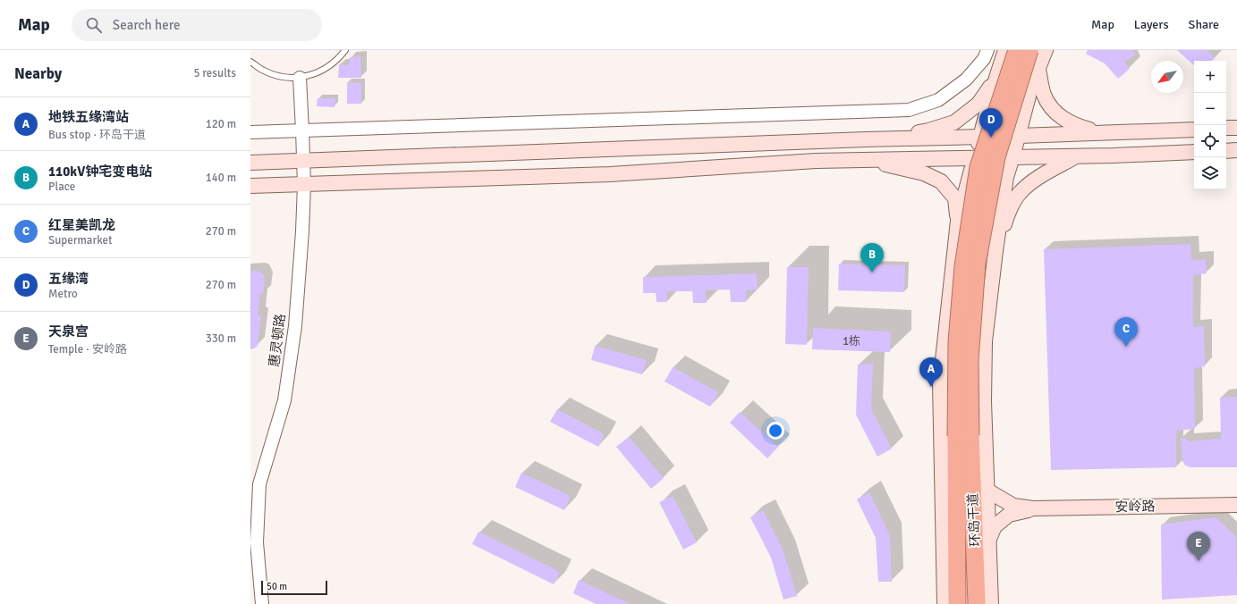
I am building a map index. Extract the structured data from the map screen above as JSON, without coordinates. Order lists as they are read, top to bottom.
{
  "streets": {
    "highway": ["环岛干道"],
    "main road": ["安岭路"],
    "street": ["惠灵顿路"]
  },
  "house_numbers": ["1栋"],
  "scale_bar": "50 m",
  "north": "bottom left",
  "page": {
    "header": "Map",
    "search": "Search here",
    "nav": ["Map", "Layers", "Share"],
    "heading": ["Nearby", "5 results"],
    "map_buttons": ["+", "−"],
    "list": [
      {
        "mark": "A",
        "name": "地铁五缘湾站",
        "note": "Bus stop · 环岛干道",
        "value": "120 m"
      },
      {
        "mark": "B",
        "name": "110kV钟宅变电站",
        "note": "Place",
        "value": "140 m"
      },
      {
        "mark": "C",
        "name": "红星美凯龙",
        "note": "Supermarket",
        "value": "270 m"
      },
      {
        "mark": "D",
        "name": "五缘湾",
        "note": "Metro",
        "value": "270 m"
      },
      {
        "mark": "E",
        "name": "天泉宫",
        "note": "Temple · 安岭路",
        "value": "330 m"
      }
    ],
    "pins": [
      "D",
      "B",
      "C",
      "A",
      "E"
    ],
    "scale": "50 m"
  }
}
